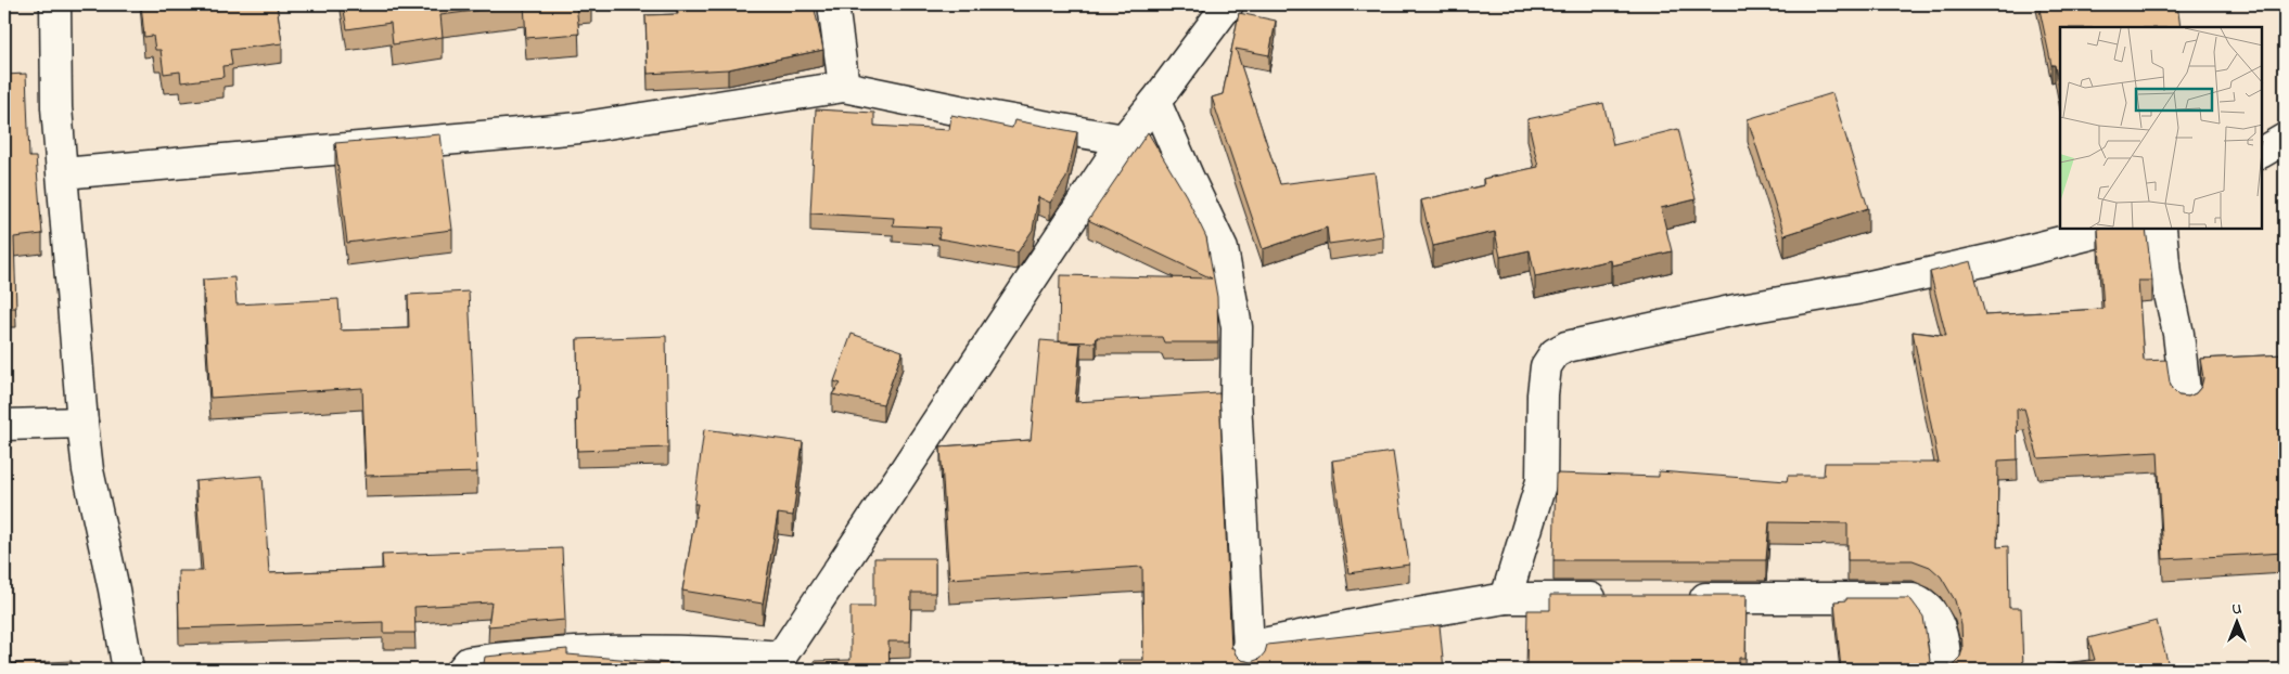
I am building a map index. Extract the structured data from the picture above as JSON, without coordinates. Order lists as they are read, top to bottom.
{
  "north": "top"
}
